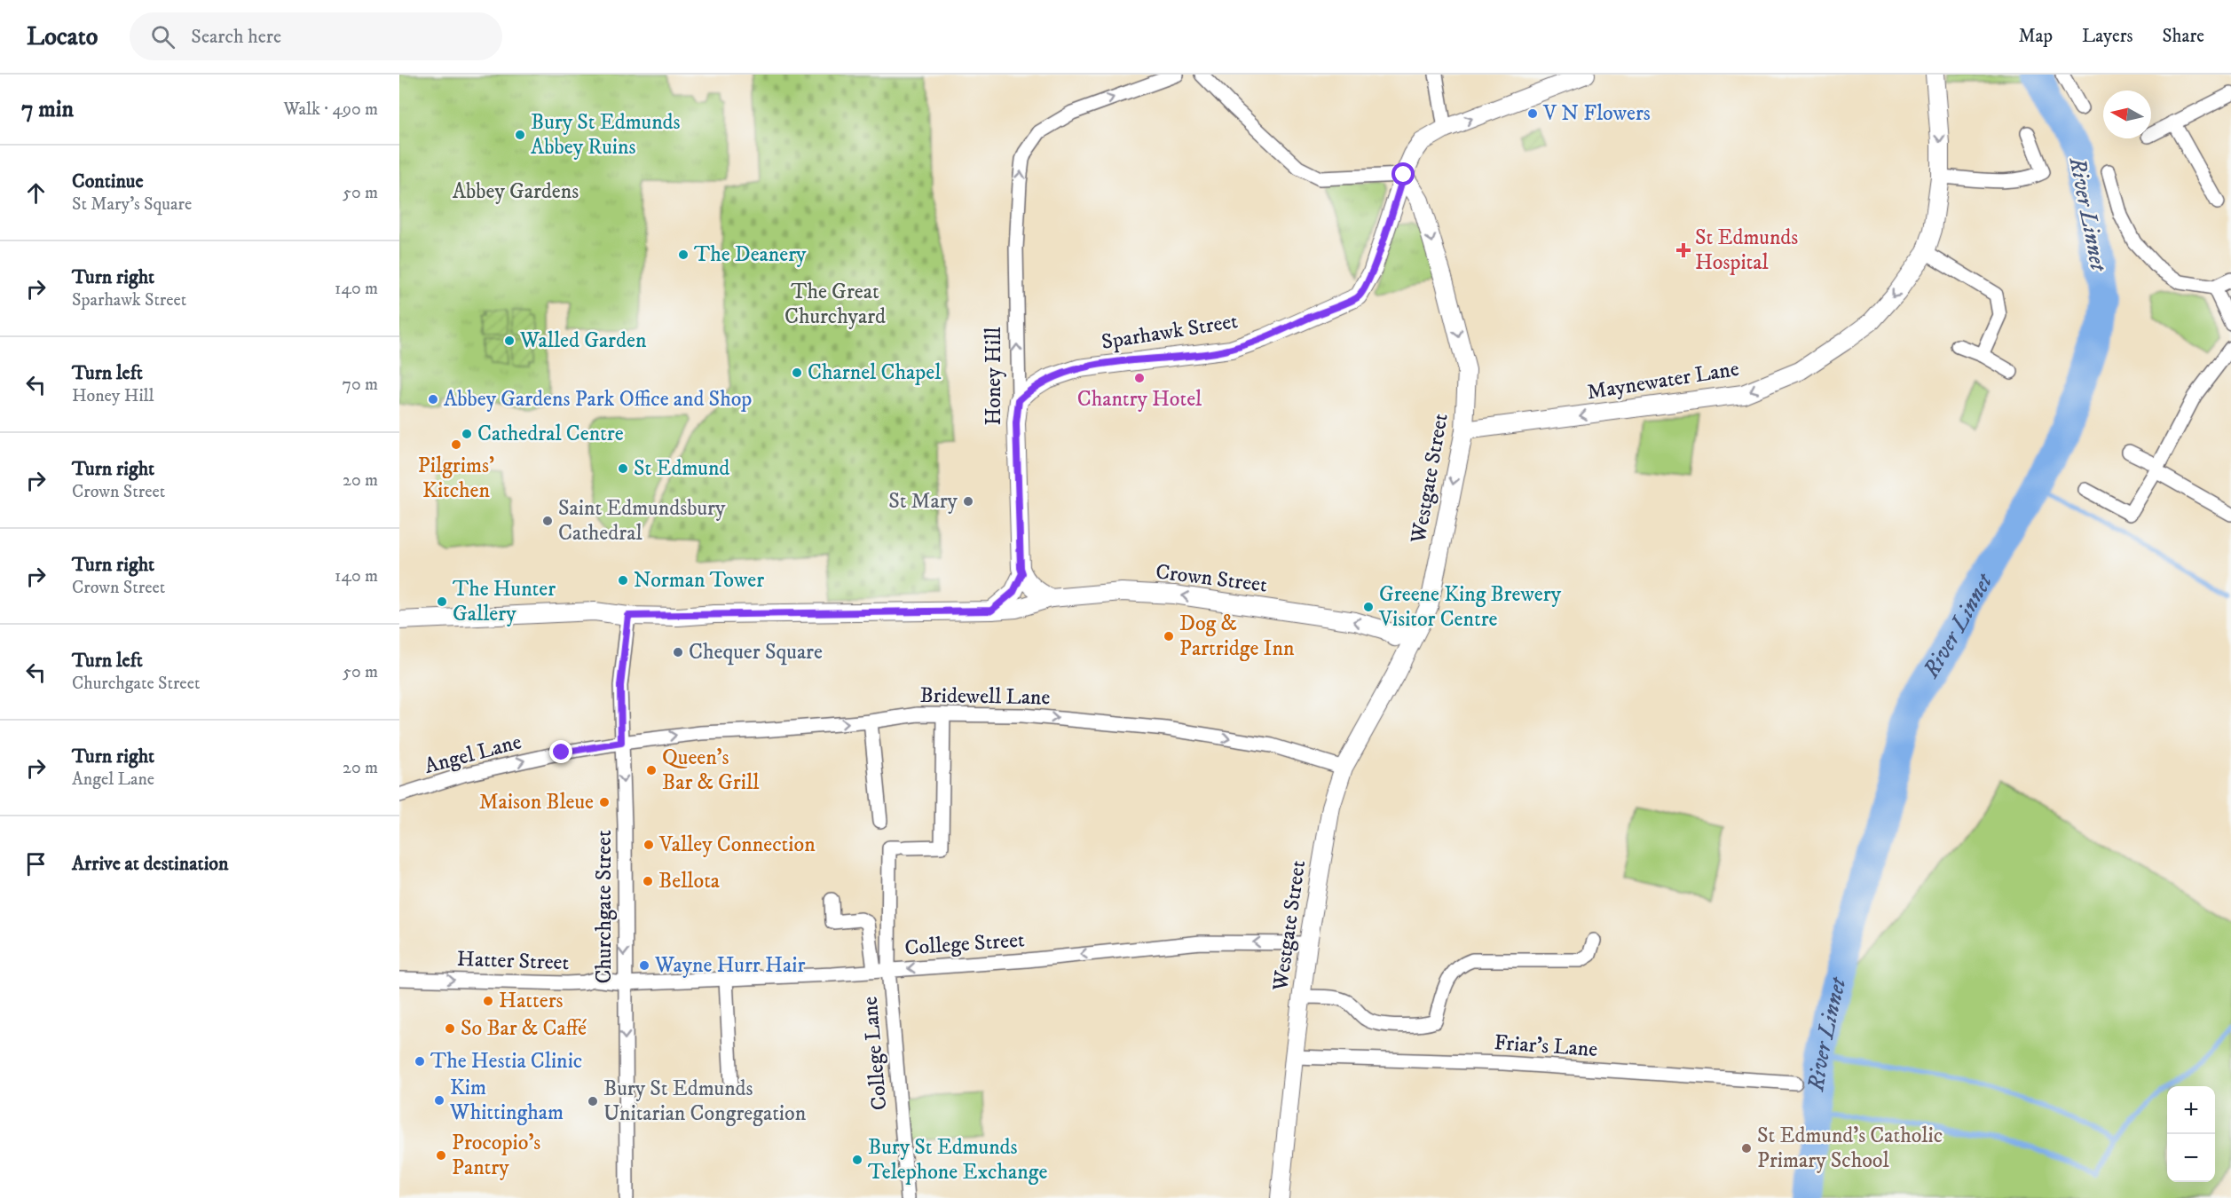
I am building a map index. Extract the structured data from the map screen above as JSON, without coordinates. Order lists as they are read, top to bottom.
{
  "streets": {
    "street": [
      "Sparhawk Street",
      "Honey Hill",
      "Maynewater Lane",
      "Westgate Street",
      "Crown Street",
      "Bridewell Lane",
      "Angel Lane",
      "Churchgate Street",
      "College Street",
      "Hatter Street",
      "Friar's Lane",
      "College Lane"
    ]
  },
  "crossings": [
    ["Sparhawk Street", "Honey Hill"],
    ["Maynewater Lane", "Westgate Street"],
    ["Westgate Street", "Crown Street"],
    ["Westgate Street", "Bridewell Lane"],
    ["Westgate Street", "College Street"],
    ["Westgate Street", "Friar's Lane"],
    ["Crown Street", "Churchgate Street"],
    ["Bridewell Lane", "Angel Lane"],
    ["Bridewell Lane", "Churchgate Street"],
    ["Bridewell Lane", "College Lane"],
    ["Angel Lane", "Churchgate Street"],
    ["Churchgate Street", "College Street"],
    ["Churchgate Street", "Hatter Street"],
    ["College Street", "Hatter Street"],
    ["College Street", "College Lane"]
  ],
  "one_way": [
    "Honey Hill",
    "Maynewater Lane",
    "Westgate Street",
    "Bridewell Lane",
    "Angel Lane",
    "Churchgate Street",
    "College Street",
    "Hatter Street"
  ],
  "water": ["River Linnet"],
  "parks": ["Abbey Gardens", "The Great Churchyard"],
  "places": {
    "other": [
      "V N Flowers",
      "Bury St Edmunds Abbey Ruins",
      "The Deanery",
      "Walled Garden",
      "Charnel Chapel",
      "Chantry Hotel",
      "Abbey Gardens Park Office and Shop",
      "Cathedral Centre",
      "Pilgrims' Kitchen",
      "St Edmund",
      "St Mary",
      "Saint Edmundsbury Cathedral",
      "Norman Tower",
      "The Hunter Gallery",
      "Greene King Brewery Visitor Centre",
      "Dog & Partridge Inn",
      "Chequer Square",
      "Queen's Bar & Grill",
      "Maison Bleue",
      "Valley Connection",
      "Bellota",
      "Wayne Hurr Hair",
      "Hatters",
      "So Bar & Caffé",
      "The Hestia Clinic",
      "Kim Whittingham",
      "Bury St Edmunds Unitarian Congregation",
      "St Edmund's Catholic Primary School",
      "Procopio's Pantry",
      "Bury St Edmunds Telephone Exchange"
    ],
    "health": ["St Edmunds Hospital"]
  },
  "north": "left",
  "page": {
    "header": "Locato",
    "search": "Search here",
    "nav": ["Map", "Layers", "Share"],
    "heading": ["7 min", "Walk · 490 m"],
    "list": [
      ["Continue", "St Mary's Square", "50 m"],
      ["Turn right", "Sparhawk Street", "140 m"],
      ["Turn left", "Honey Hill", "70 m"],
      ["Turn right", "Crown Street", "20 m"],
      ["Turn right", "Crown Street", "140 m"],
      ["Turn left", "Churchgate Street", "50 m"],
      ["Turn right", "Angel Lane", "20 m"],
      "Arrive at destination"
    ],
    "map_buttons": ["+", "−"]
  }
}
